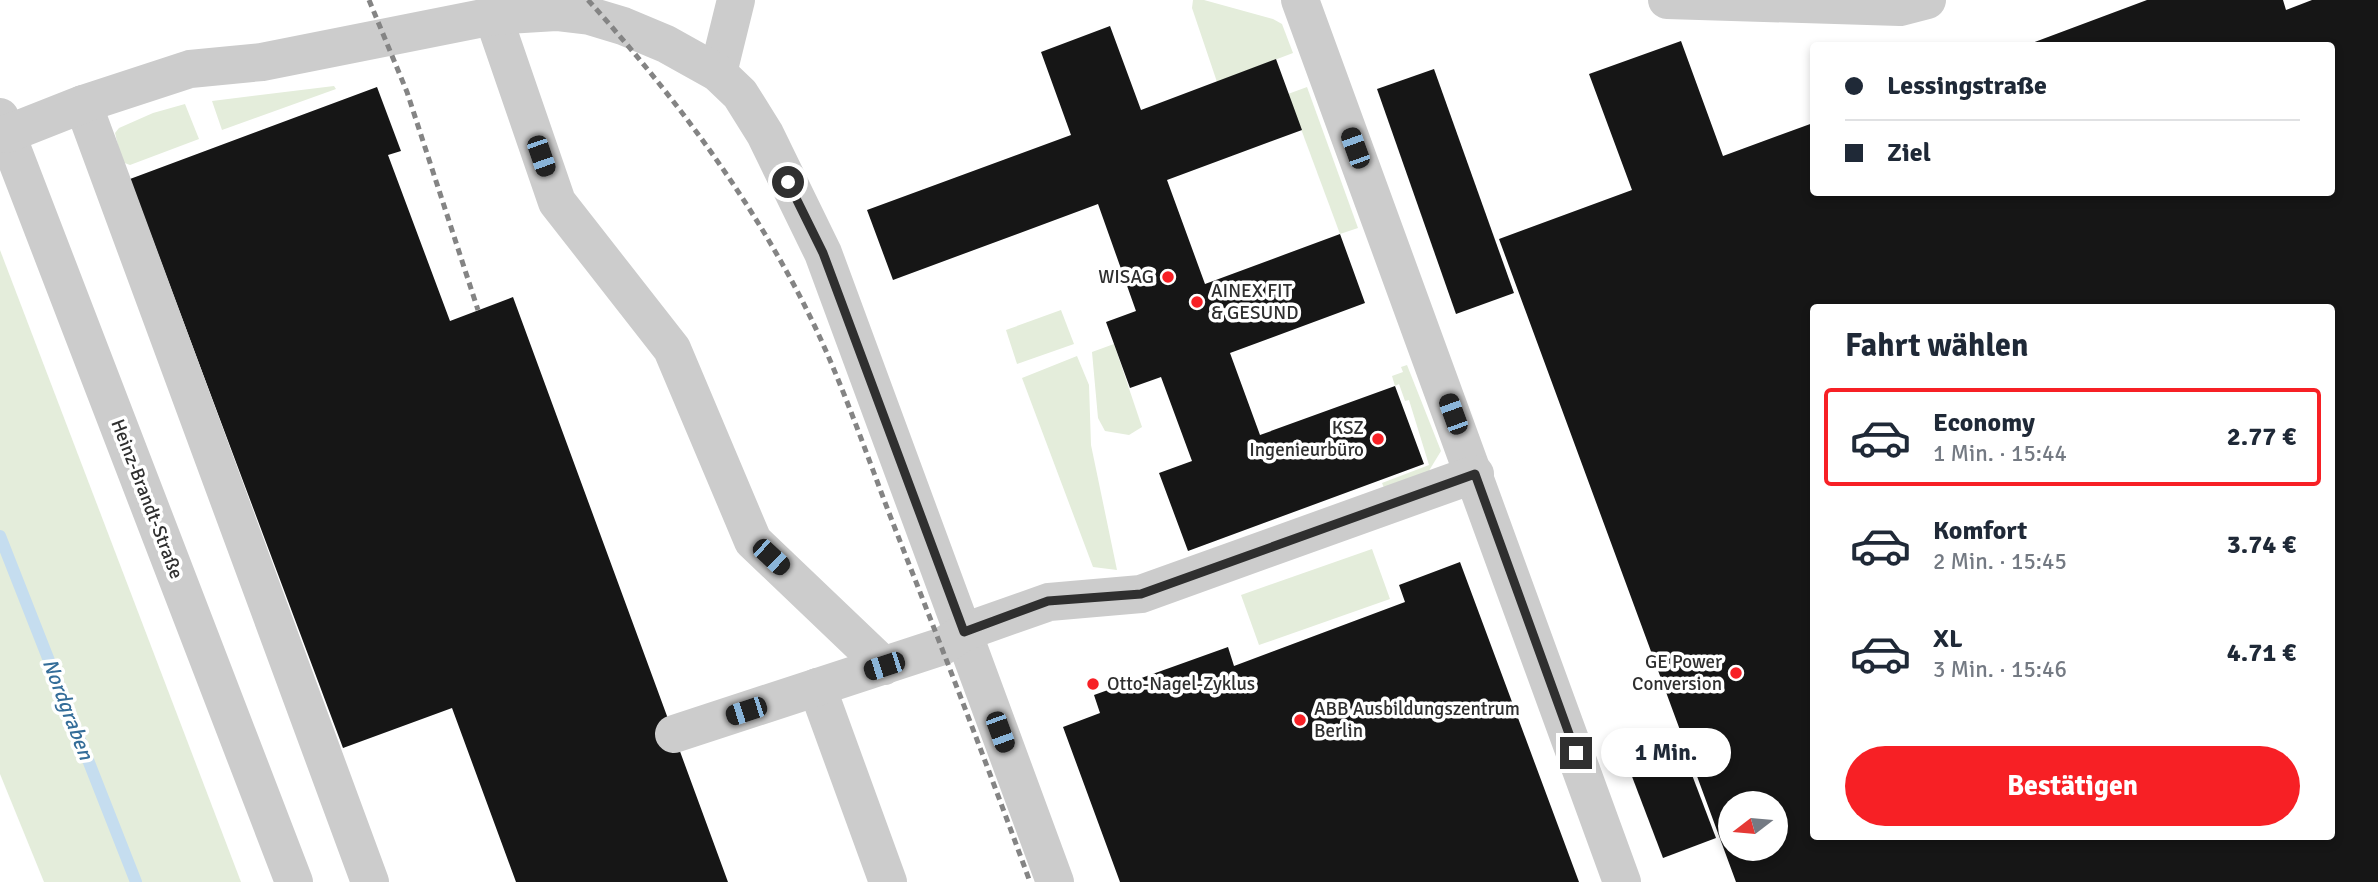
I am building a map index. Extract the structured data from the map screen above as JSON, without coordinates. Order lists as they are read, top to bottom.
{
  "streets": {
    "street": ["Heinz-Brandt-Straße"]
  },
  "water": ["Nordgraben"],
  "places": [
    "WISAG",
    "AINEX FIT & GESUND",
    "KSZ Ingenieurbüro",
    "GE Power Conversion",
    "Otto-Nagel-Zyklus",
    "ABB Ausbildungszentrum Berlin"
  ],
  "north": "left",
  "page": {
    "banner": ["Lessingstraße", "Ziel"],
    "heading": "Fahrt wählen",
    "list": [
      {
        "name": "Economy",
        "note": "1 Min. · 15:44",
        "value": "2.77 €"
      },
      {
        "name": "Komfort",
        "note": "2 Min. · 15:45",
        "value": "3.74 €"
      },
      {
        "name": "XL",
        "note": "3 Min. · 15:46",
        "value": "4.71 €"
      }
    ],
    "bubble": "1 Min.",
    "buttons": "Bestätigen"
  }
}
